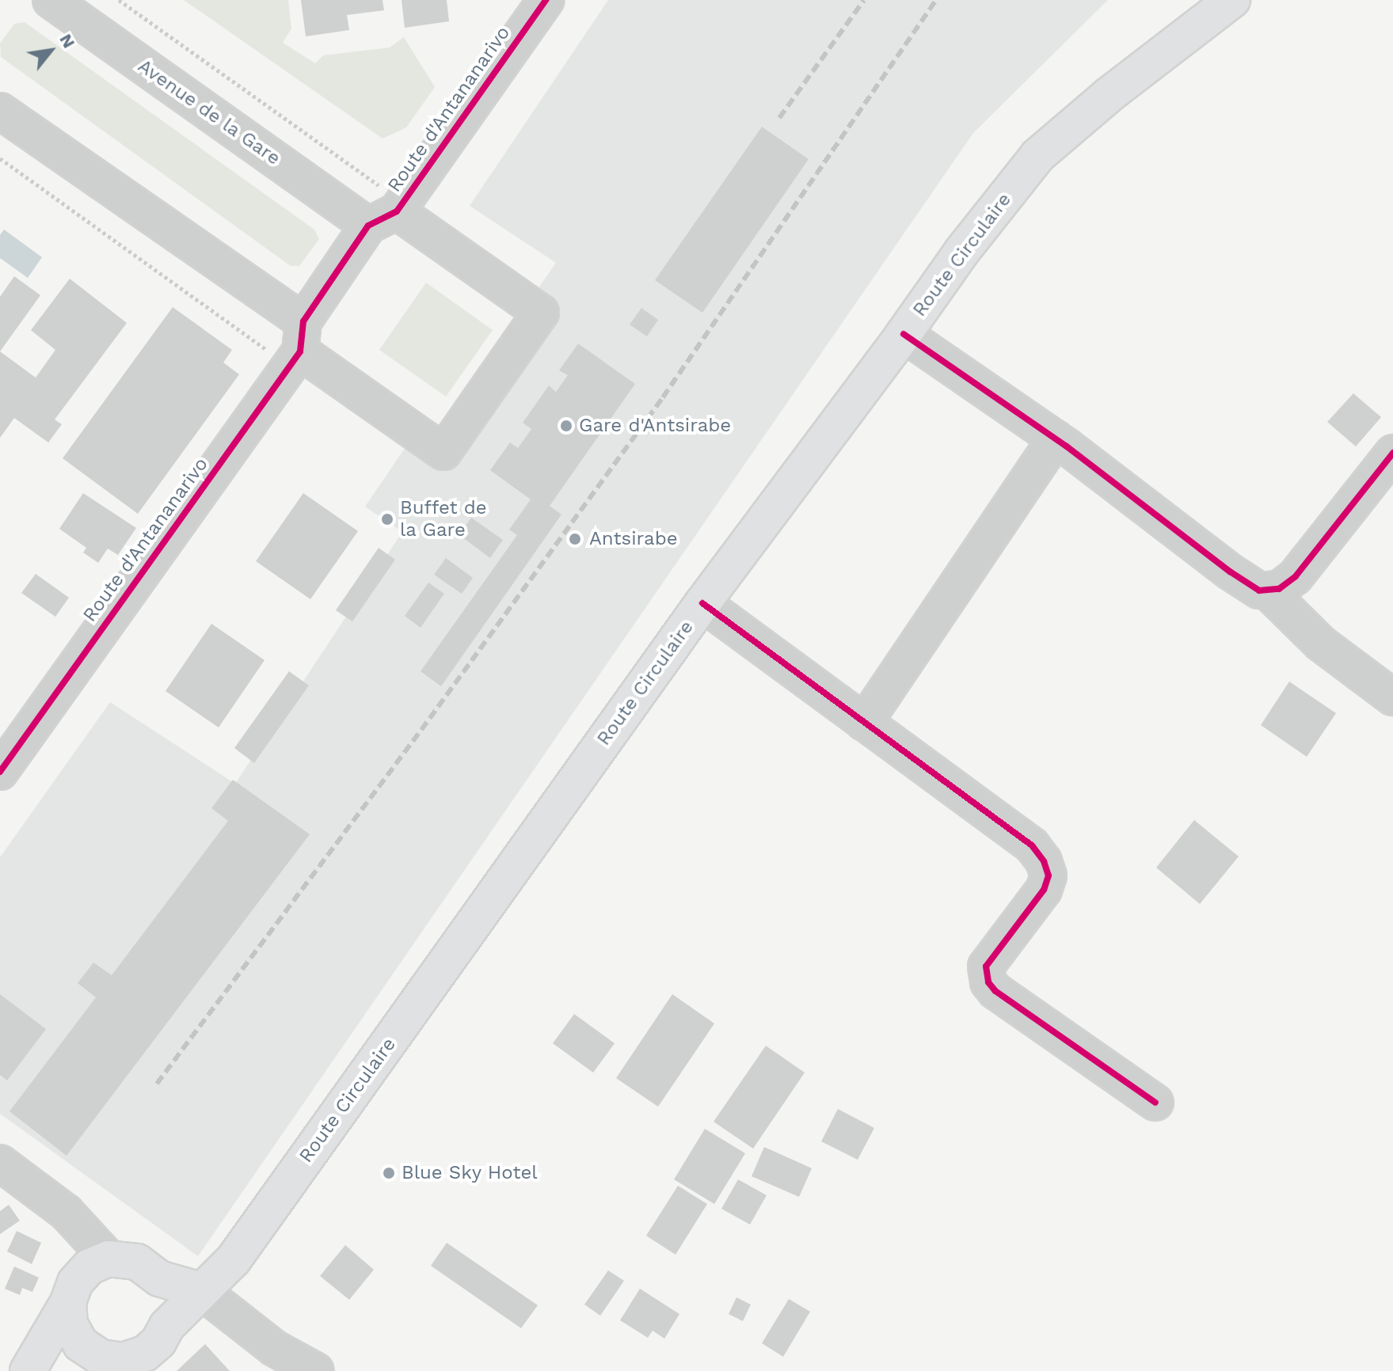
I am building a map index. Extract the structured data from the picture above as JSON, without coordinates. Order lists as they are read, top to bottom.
{
  "streets": {
    "main road": ["Route Circulaire"],
    "street": ["Route d'Antananarivo", "Avenue de la Gare"]
  },
  "crossings": [
    ["Route d'Antananarivo", "Avenue de la Gare"]
  ],
  "places": [
    "Gare d'Antsirabe",
    "Buffet de la Gare",
    "Antsirabe",
    "Blue Sky Hotel"
  ],
  "north": "top right"
}
